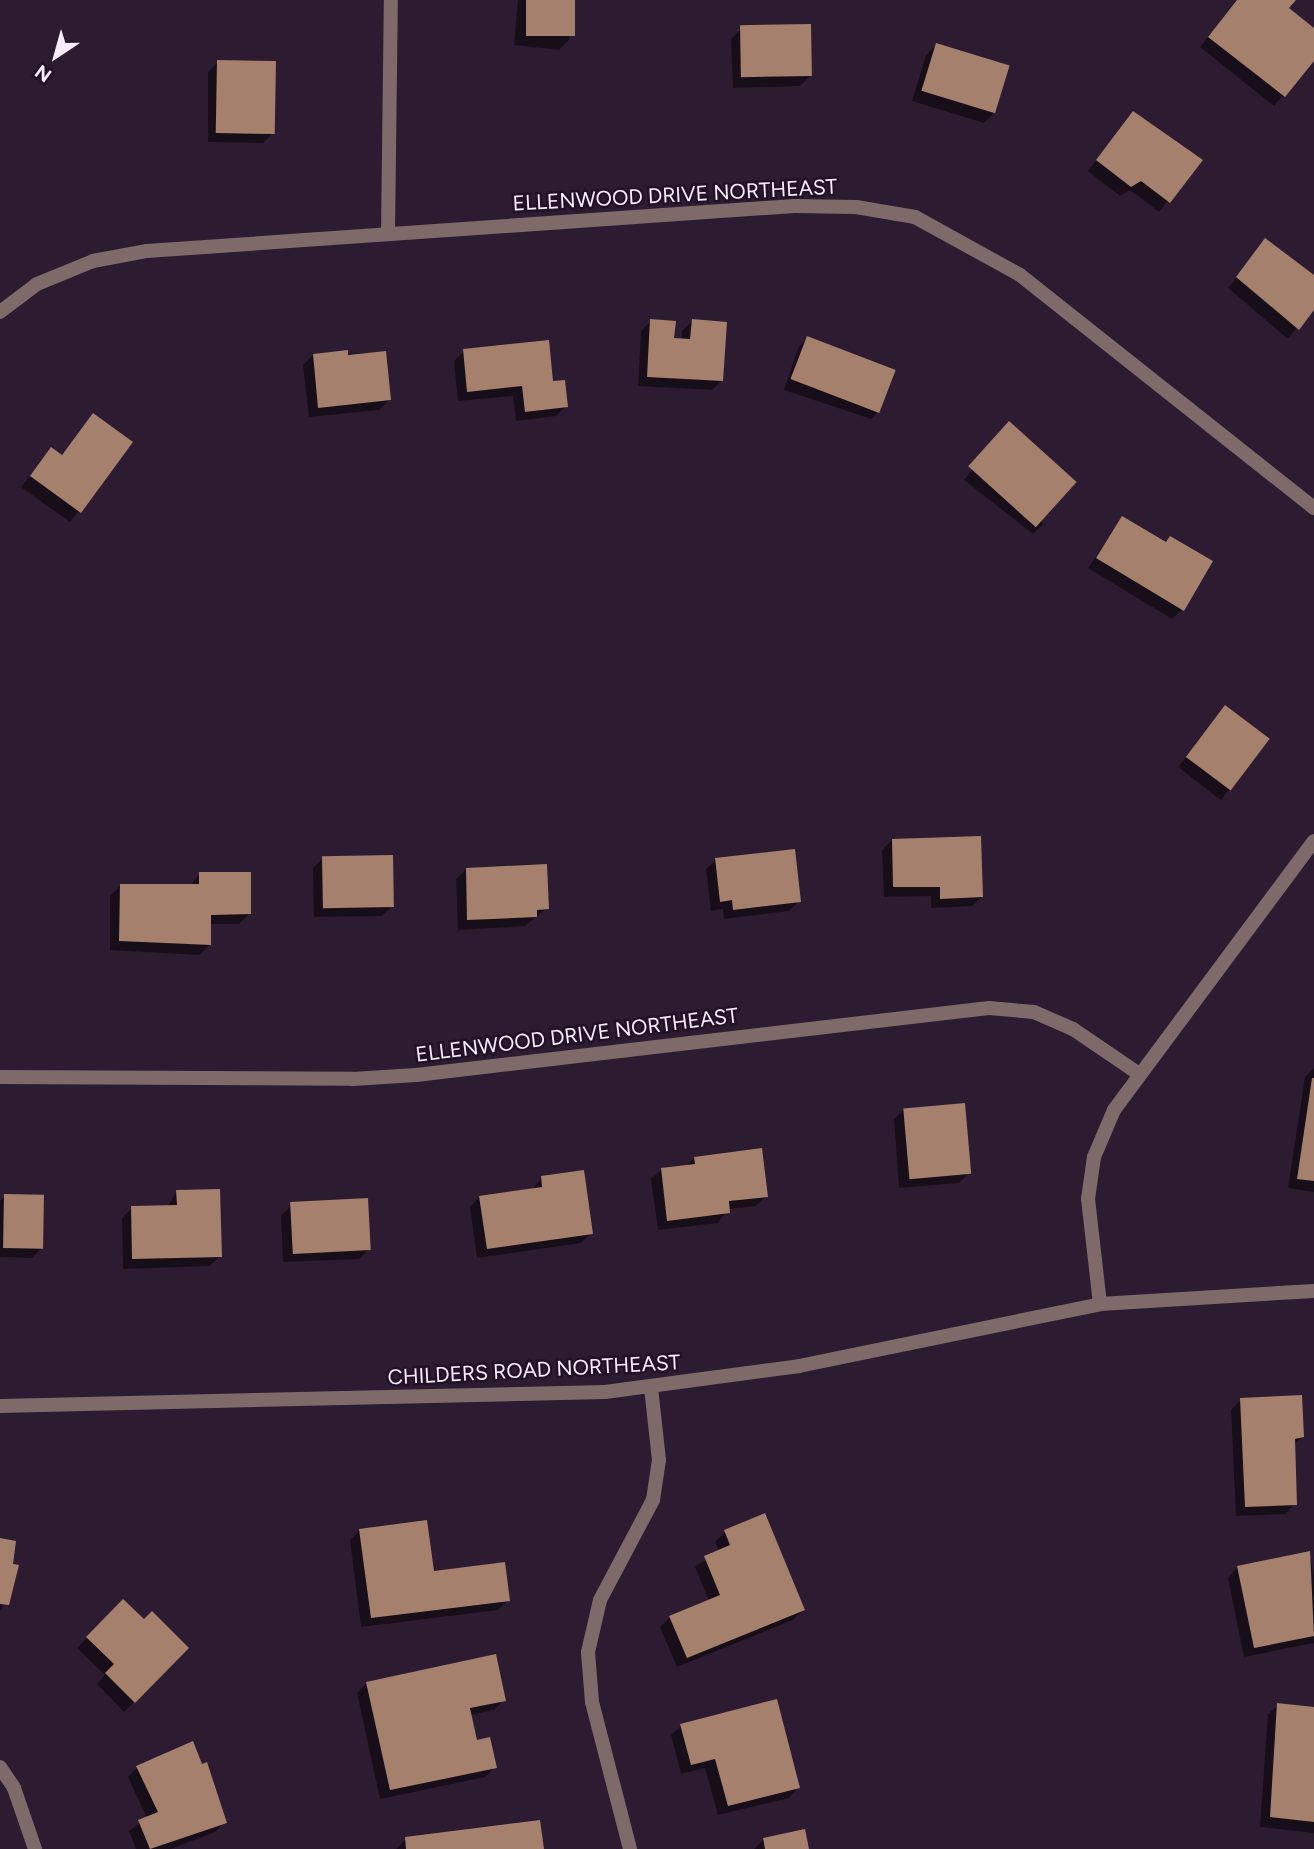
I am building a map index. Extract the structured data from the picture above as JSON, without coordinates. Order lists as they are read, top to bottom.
{
  "streets": {
    "street": ["ELLENWOOD DRIVE NORTHEAST", "CHILDERS ROAD NORTHEAST"]
  },
  "north": "bottom left"
}
